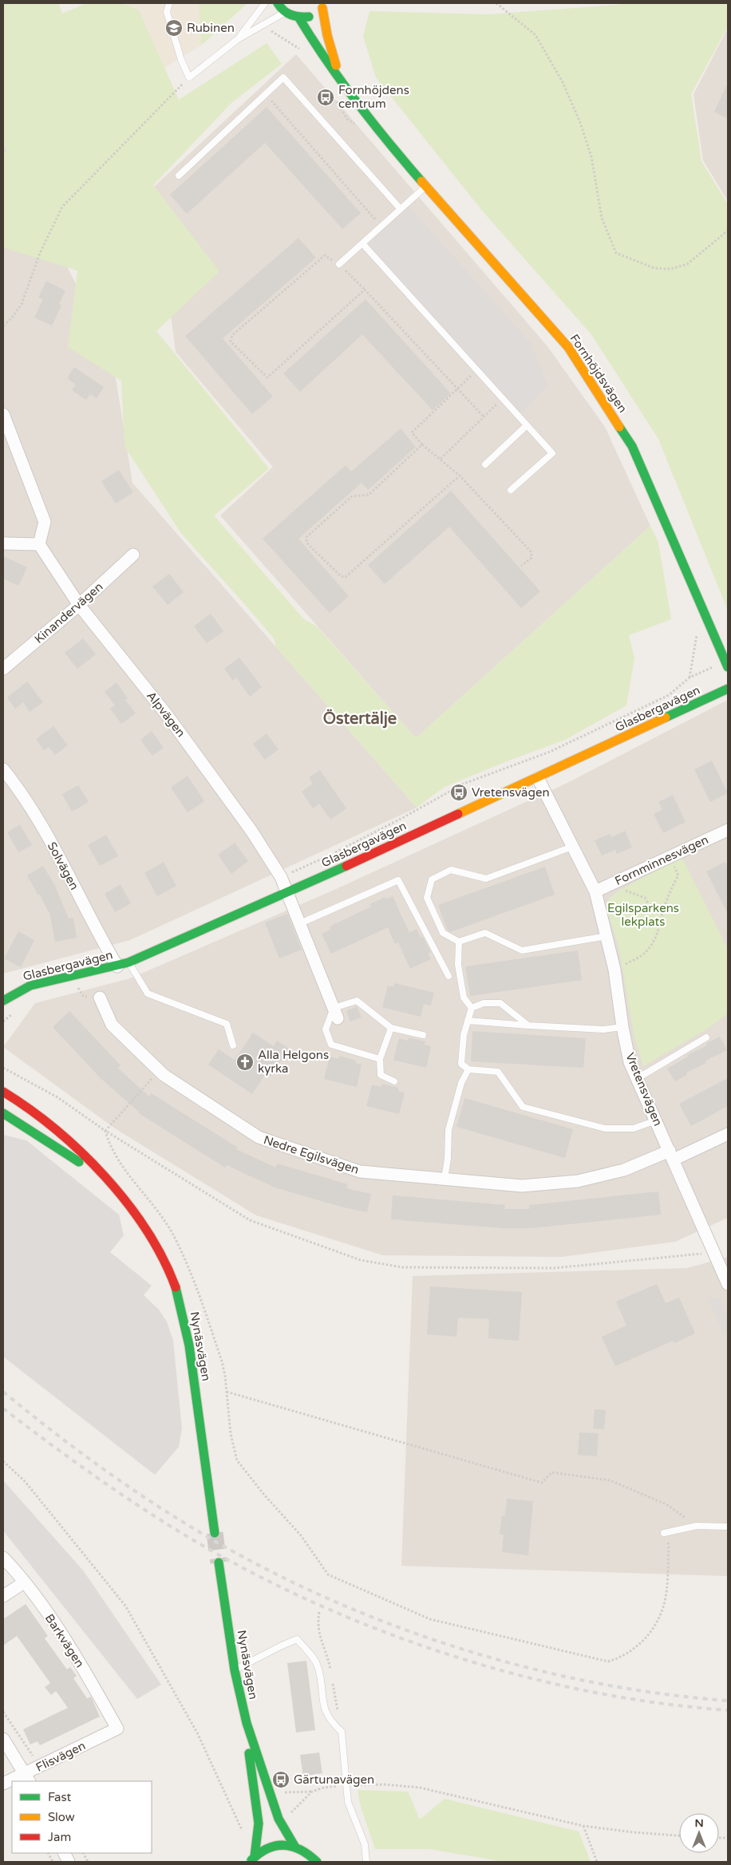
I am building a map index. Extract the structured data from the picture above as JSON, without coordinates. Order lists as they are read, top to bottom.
{
  "streets": {
    "street": [
      "Fornhöjdsvägen",
      "Kinandervägen",
      "Glasbergavägen",
      "Alpvägen",
      "Fornminnesvägen",
      "Solvägen",
      "Vretensvägen",
      "Nedre Egilsvägen",
      "Nynäsvägen",
      "Barkvägen",
      "Flisvägen"
    ]
  },
  "crossings": [
    ["Kinandervägen", "Alpvägen"],
    ["Glasbergavägen", "Alpvägen"],
    ["Glasbergavägen", "Solvägen"],
    ["Glasbergavägen", "Vretensvägen"],
    ["Fornminnesvägen", "Vretensvägen"],
    ["Vretensvägen", "Nedre Egilsvägen"],
    ["Barkvägen", "Flisvägen"]
  ],
  "districts": ["Östertälje"],
  "parks": ["Egilsparkens lekplats"],
  "places": {
    "school or university": ["Rubinen"],
    "bus stop": ["Fornhöjdens centrum", "Vretensvägen", "Gärtunavägen"],
    "church": ["Alla Helgons kyrka"]
  },
  "legend": ["Fast", "Slow", "Jam"],
  "north": "top"
}
